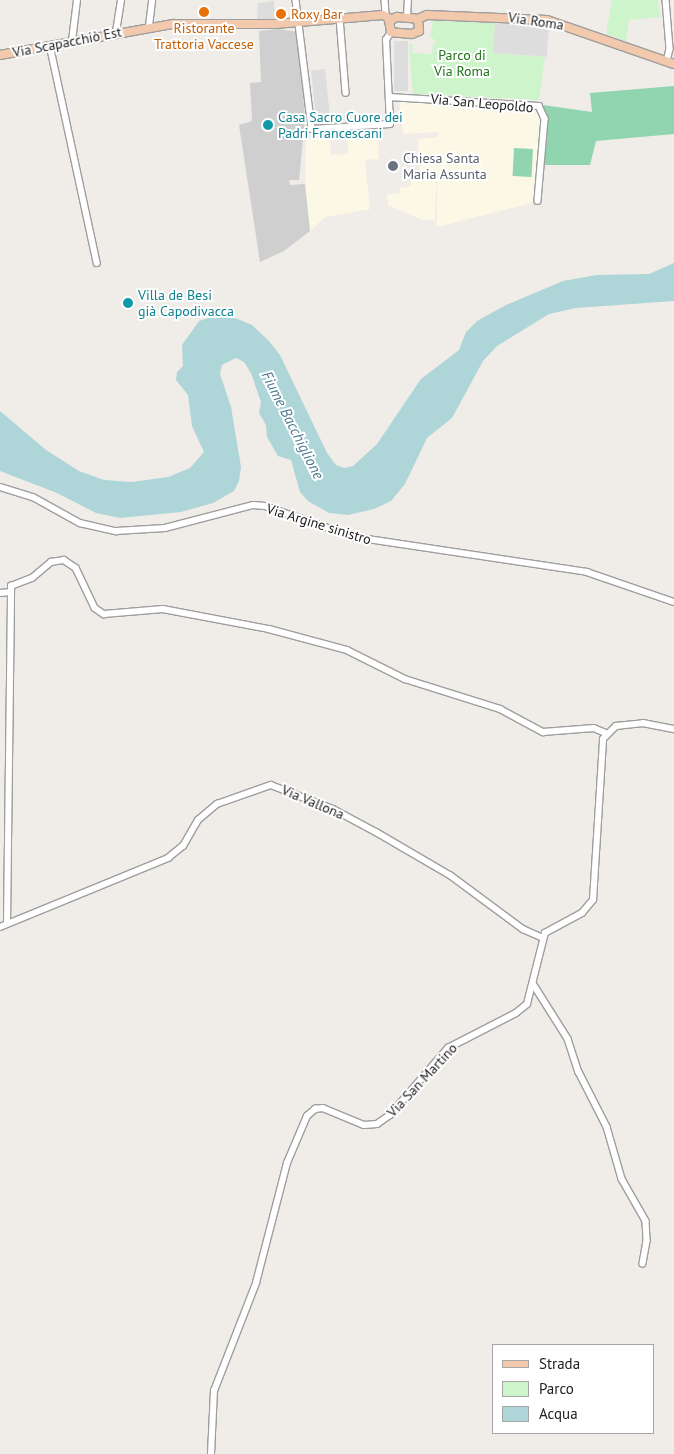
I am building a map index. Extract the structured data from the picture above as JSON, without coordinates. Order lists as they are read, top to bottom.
{
  "streets": {
    "main road": ["Via Roma", "Via Scapacchiò Est"],
    "street": [
      "Via San Leopoldo",
      "Via Argine sinistro",
      "Via Vallona",
      "Via San Martino"
    ]
  },
  "crossings": [
    ["Via Vallona", "Via San Martino"]
  ],
  "water": ["Fiume Bacchiglione"],
  "parks": ["Parco di Via Roma"],
  "places": [
    "Ristorante Trattoria Vaccese",
    "Roxy Bar",
    "Casa Sacro Cuore dei Padri Francescani",
    "Chiesa Santa Maria Assunta",
    "Villa de Besi già Capodivacca"
  ],
  "legend": ["Strada", "Parco", "Acqua"]
}
